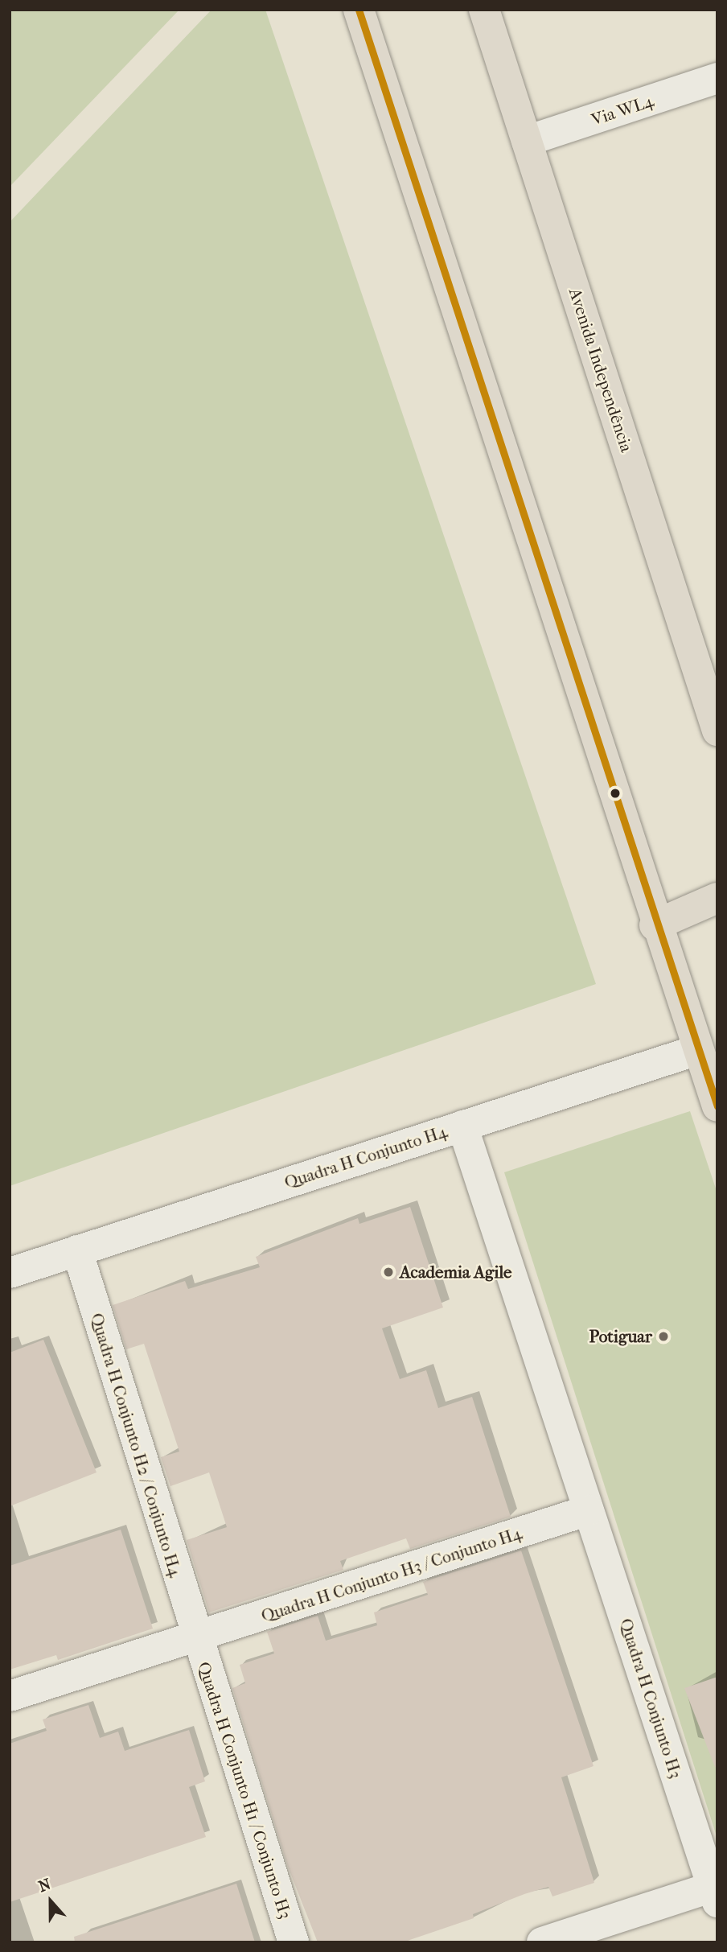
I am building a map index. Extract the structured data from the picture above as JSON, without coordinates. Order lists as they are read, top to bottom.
{
  "streets": {
    "main road": ["Avenida Independência"],
    "street": [
      "Via WL4",
      "Quadra H Conjunto H4",
      "Quadra H Conjunto H2 / Conjunto H4",
      "Quadra H Conjunto H3 / Conjunto H4",
      "Quadra H Conjunto H3",
      "Quadra H Conjunto H1 / Conjunto H3"
    ]
  },
  "crossings": [
    ["Via WL4", "Avenida Independência"],
    ["Quadra H Conjunto H4", "Quadra H Conjunto H2 / Conjunto H4"],
    ["Quadra H Conjunto H4", "Quadra H Conjunto H3 / Conjunto H4"],
    ["Quadra H Conjunto H4", "Quadra H Conjunto H3"],
    ["Quadra H Conjunto H2 / Conjunto H4", "Quadra H Conjunto H3 / Conjunto H4"],
    ["Quadra H Conjunto H2 / Conjunto H4", "Quadra H Conjunto H1 / Conjunto H3"],
    ["Quadra H Conjunto H3 / Conjunto H4", "Quadra H Conjunto H3"],
    ["Quadra H Conjunto H3 / Conjunto H4", "Quadra H Conjunto H1 / Conjunto H3"]
  ],
  "places": ["Academia Agile", "Potiguar"],
  "north": "top"
}
